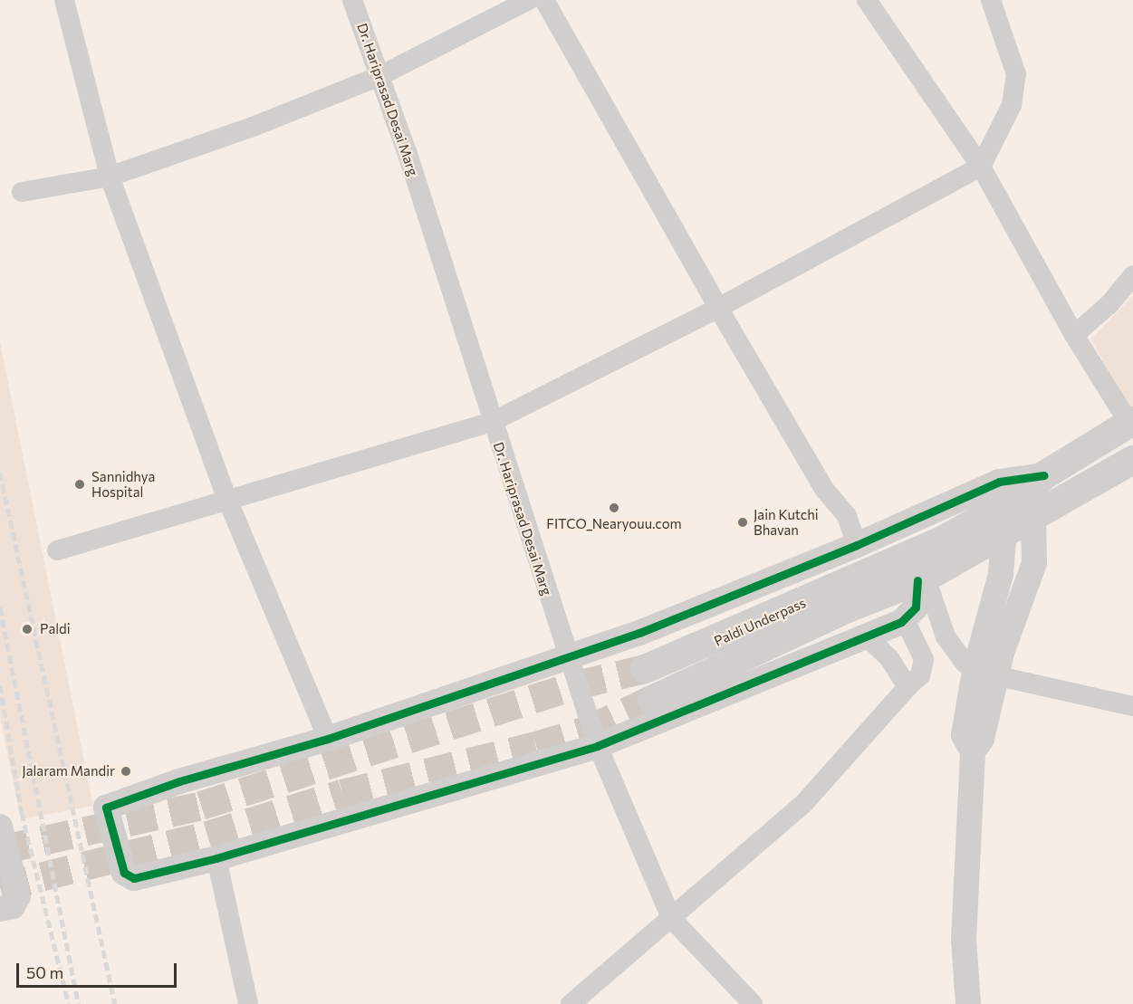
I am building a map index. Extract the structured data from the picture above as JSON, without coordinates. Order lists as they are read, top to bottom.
{
  "streets": {
    "main road": ["Paldi Underpass"],
    "street": ["Dr. Hariprasad Desai Marg"]
  },
  "places": [
    "Sannidhya Hospital",
    "FITCO_Nearyouu.com",
    "Jain Kutchi Bhavan",
    "Paldi",
    "Jalaram Mandir"
  ],
  "scale_bar": "50 m"
}
